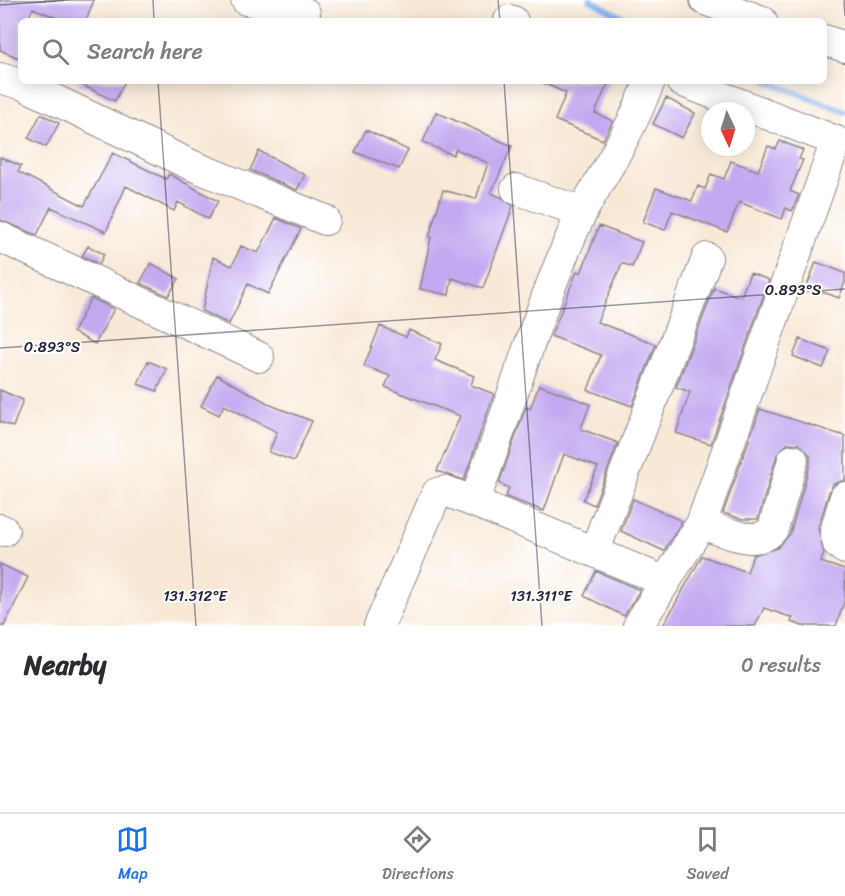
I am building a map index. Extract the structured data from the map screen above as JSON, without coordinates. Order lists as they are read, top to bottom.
{
  "north": "bottom",
  "page": {
    "search": "Search here",
    "heading": ["Nearby", "0 results"],
    "nav": ["Map", "Directions", "Saved"]
  },
  "coordinates": ["0.893°S", "131.312°E", "131.311°E"]
}
